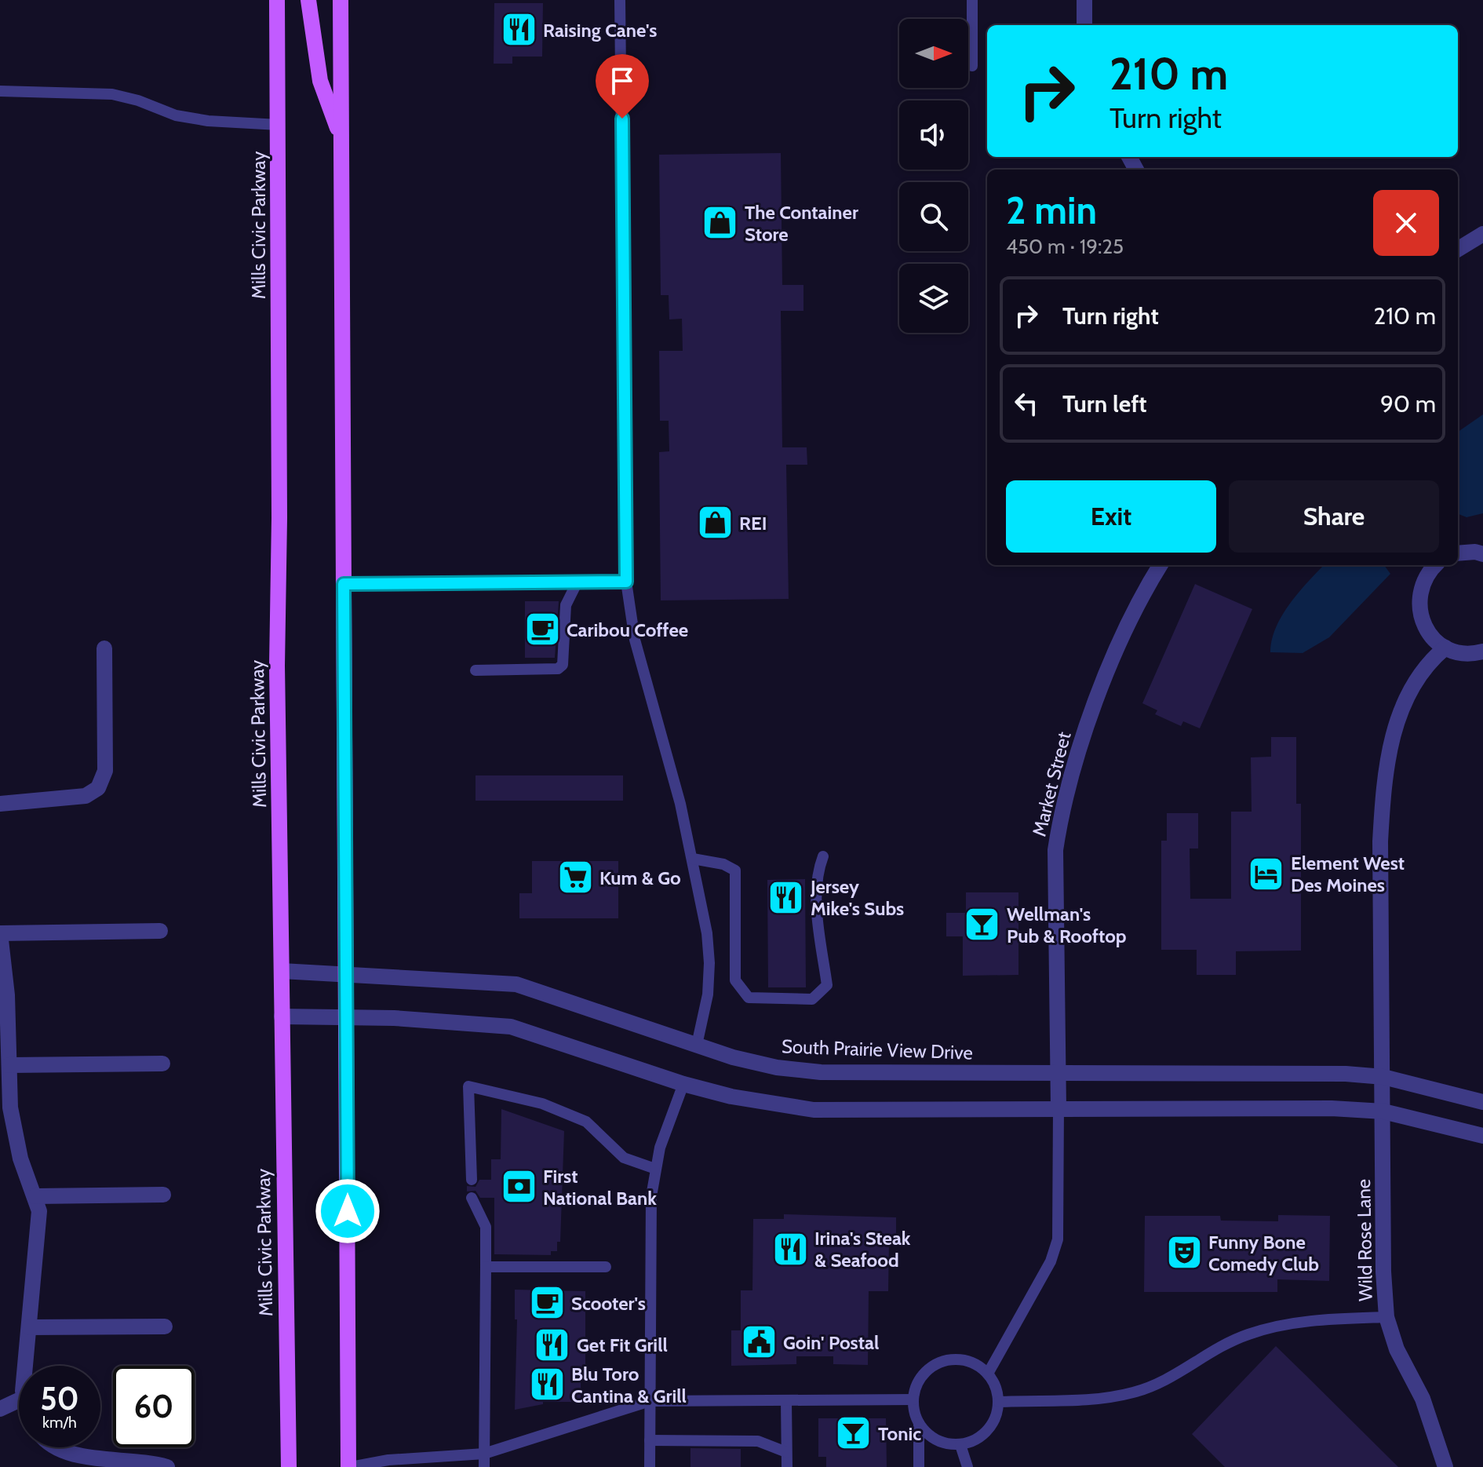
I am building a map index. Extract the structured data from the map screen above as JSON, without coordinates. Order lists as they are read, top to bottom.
{
  "streets": {
    "main road": ["Mills Civic Parkway"],
    "street": ["Market Street", "South Prairie View Drive", "Wild Rose Lane"]
  },
  "crossings": [
    ["Mills Civic Parkway", "South Prairie View Drive"],
    ["Market Street", "South Prairie View Drive"],
    ["South Prairie View Drive", "Wild Rose Lane"]
  ],
  "places": {
    "restaurant": [
      "Raising Cane's",
      "Jersey Mike's Subs",
      "Irina's Steak & Seafood",
      "Get Fit Grill",
      "Blu Toro Cantina & Grill"
    ],
    "shop": ["The Container Store", "REI"],
    "cafe": ["Caribou Coffee", "Scooter's"],
    "hotel": ["Element West Des Moines"],
    "supermarket": ["Kum & Go"],
    "bar": ["Wellman's Pub & Rooftop", "Tonic"],
    "bank": ["First National Bank"],
    "theatre": ["Funny Bone Comedy Club"],
    "public building": ["Goin' Postal"]
  },
  "north": "right",
  "page": {
    "turn": ["210 m", "Turn right"],
    "heading": ["2 min", "450 m · 19:25"],
    "list": [
      {
        "name": "Turn right",
        "value": "210 m"
      },
      {
        "name": "Turn left",
        "value": "90 m"
      }
    ],
    "buttons": ["Exit", "Share"],
    "speed": "50 km/h",
    "limit": "60"
  }
}
